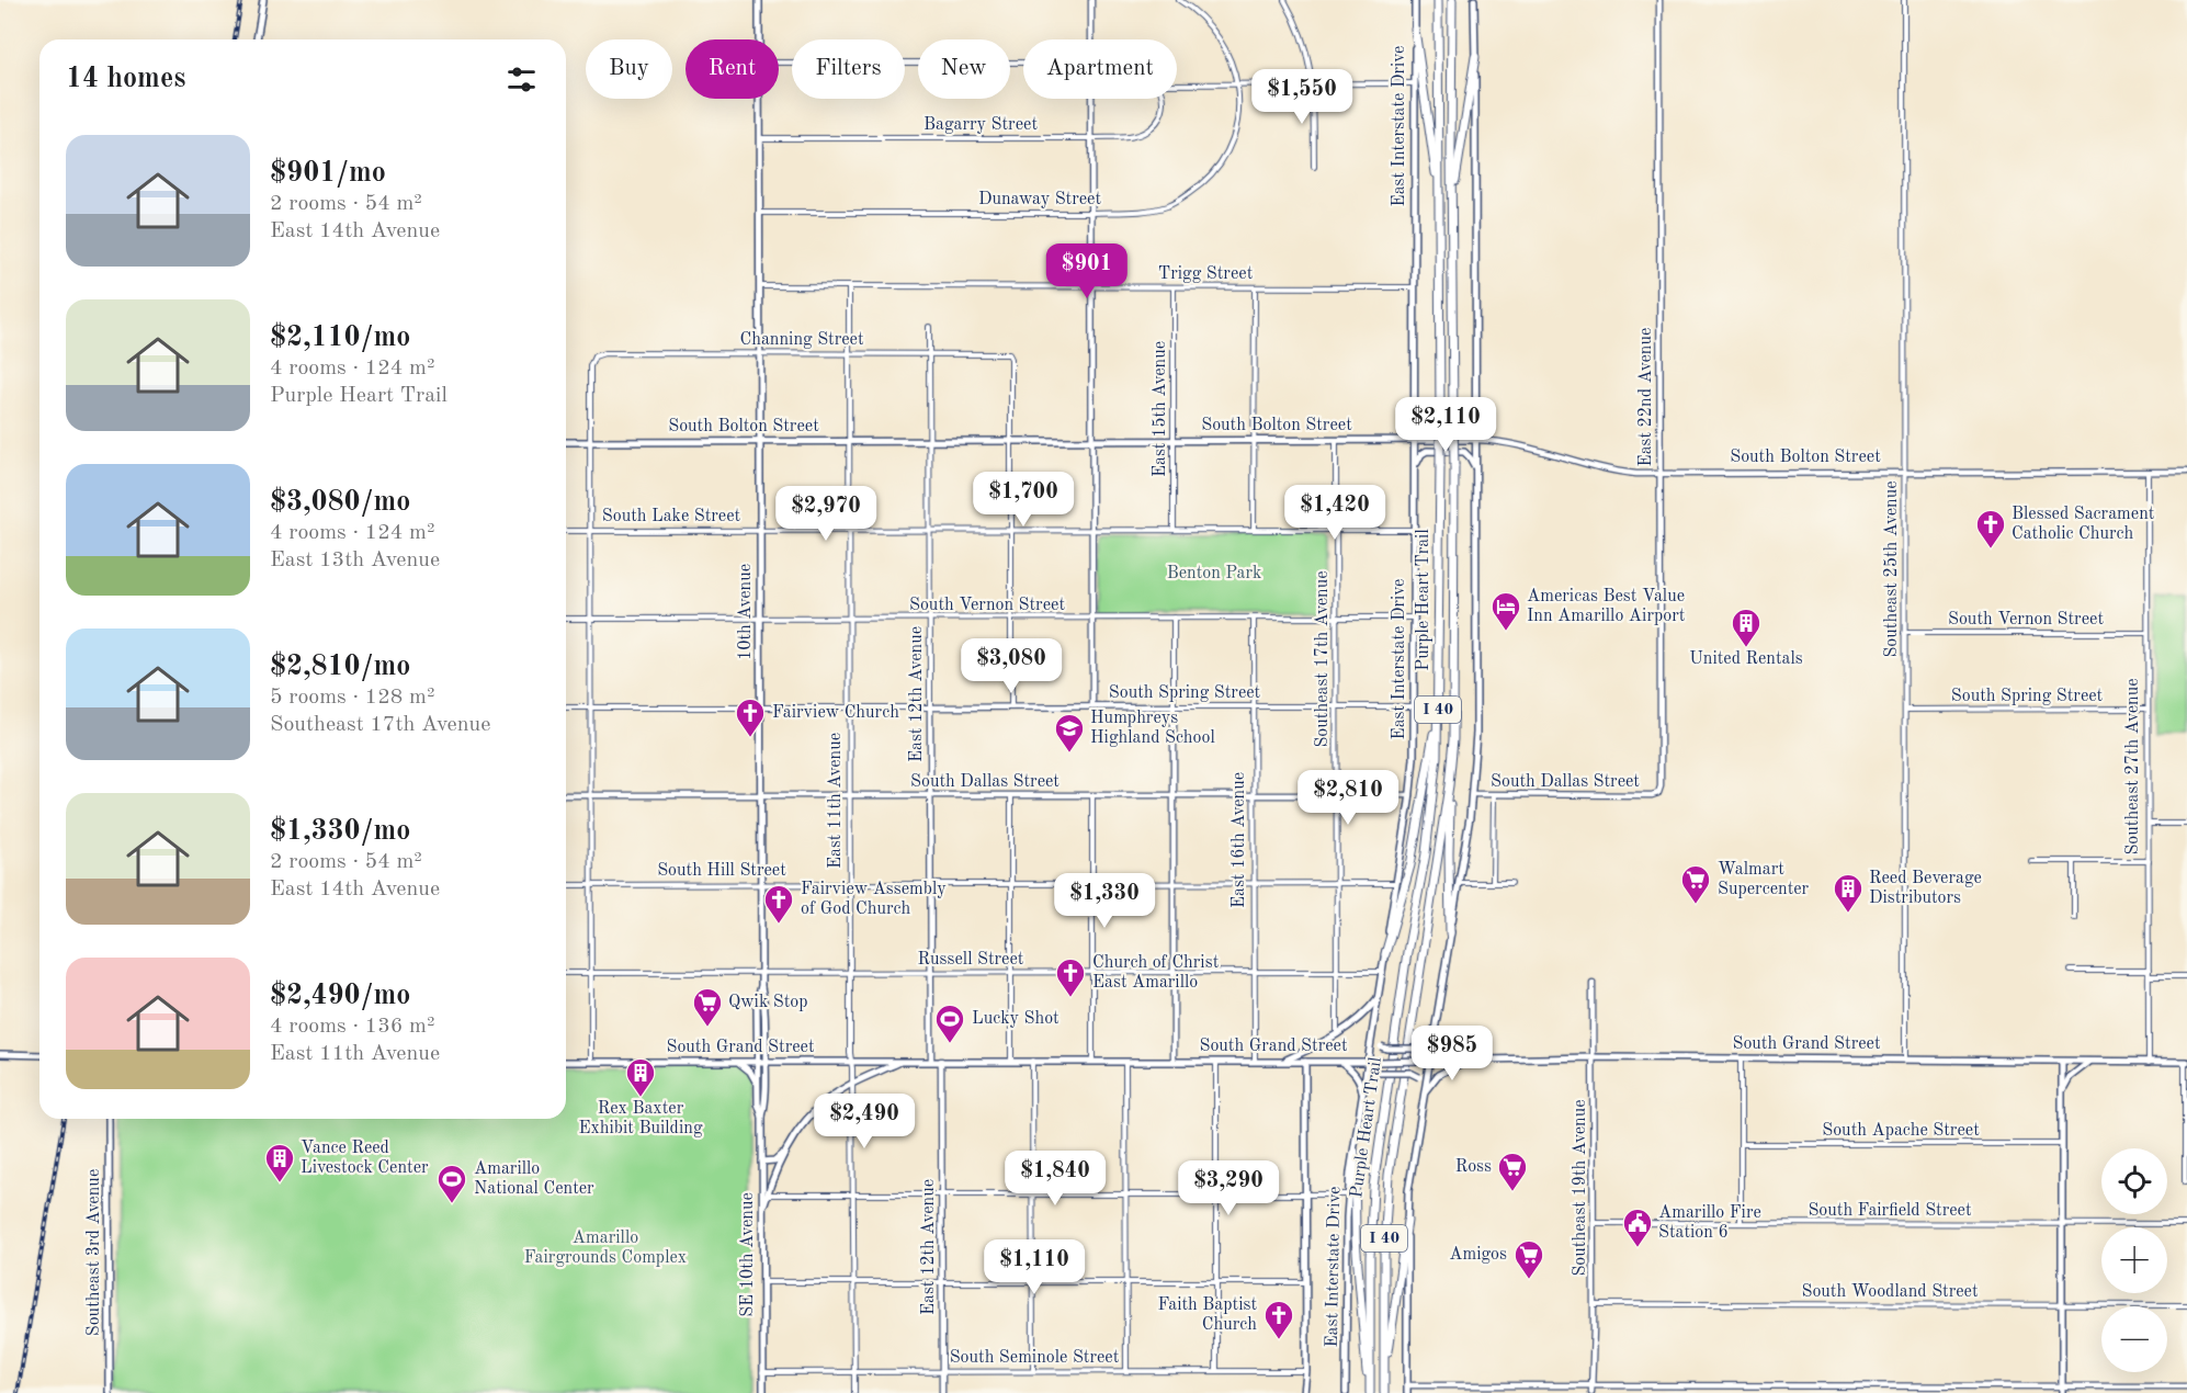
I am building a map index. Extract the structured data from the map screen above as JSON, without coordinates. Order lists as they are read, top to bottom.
{
  "streets": {
    "highway": ["Purple Heart Trail", "I 40"],
    "main road": [
      "East Interstate Drive",
      "South Bolton Street",
      "10th Avenue",
      "South Grand Street",
      "Southeast 3rd Avenue",
      "SE 10th Avenue"
    ],
    "street": [
      "Bagarry Street",
      "Dunaway Street",
      "Trigg Street",
      "Channing Street",
      "East 22nd Avenue",
      "East 15th Avenue",
      "South Lake Street",
      "Southeast 25th Avenue",
      "South Vernon Street",
      "Southeast 17th Avenue",
      "South Spring Street",
      "East 12th Avenue",
      "Southeast 27th Avenue",
      "South Dallas Street",
      "East 11th Avenue",
      "East 16th Avenue",
      "South Hill Street",
      "Russell Street",
      "South Apache Street",
      "Southeast 19th Avenue",
      "South Fairfield Street",
      "South Woodland Street",
      "South Seminole Street"
    ]
  },
  "crossings": [
    ["Bagarry Street", "10th Avenue"],
    ["East Interstate Drive", "Trigg Street"],
    ["East Interstate Drive", "South Bolton Street"],
    ["East Interstate Drive", "South Lake Street"],
    ["East Interstate Drive", "South Vernon Street"],
    ["East Interstate Drive", "South Spring Street"],
    ["East Interstate Drive", "South Dallas Street"],
    ["East Interstate Drive", "South Hill Street"],
    ["East Interstate Drive", "Russell Street"],
    ["East Interstate Drive", "South Grand Street"],
    ["Dunaway Street", "10th Avenue"],
    ["Trigg Street", "East 15th Avenue"],
    ["Trigg Street", "10th Avenue"],
    ["Trigg Street", "East 11th Avenue"],
    ["Channing Street", "South Bolton Street"],
    ["Channing Street", "10th Avenue"],
    ["Channing Street", "East 12th Avenue"],
    ["Channing Street", "East 11th Avenue"],
    ["East 22nd Avenue", "South Bolton Street"],
    ["East 22nd Avenue", "South Dallas Street"],
    ["East 15th Avenue", "South Bolton Street"],
    ["East 15th Avenue", "South Lake Street"],
    ["South Bolton Street", "Southeast 25th Avenue"],
    ["South Bolton Street", "10th Avenue"],
    ["South Bolton Street", "Southeast 17th Avenue"],
    ["South Bolton Street", "East 12th Avenue"],
    ["South Bolton Street", "Southeast 27th Avenue"],
    ["South Bolton Street", "East 11th Avenue"],
    ["South Lake Street", "10th Avenue"],
    ["South Lake Street", "Southeast 17th Avenue"],
    ["South Lake Street", "East 12th Avenue"],
    ["South Lake Street", "East 11th Avenue"],
    ["Southeast 25th Avenue", "South Vernon Street"],
    ["Southeast 25th Avenue", "South Spring Street"],
    ["Southeast 25th Avenue", "South Grand Street"],
    ["South Vernon Street", "10th Avenue"],
    ["South Vernon Street", "Southeast 17th Avenue"],
    ["South Vernon Street", "East 12th Avenue"],
    ["South Vernon Street", "Southeast 27th Avenue"],
    ["South Vernon Street", "East 11th Avenue"],
    ["South Vernon Street", "East 16th Avenue"],
    ["10th Avenue", "South Spring Street"],
    ["10th Avenue", "South Dallas Street"],
    ["10th Avenue", "South Hill Street"],
    ["10th Avenue", "Russell Street"],
    ["10th Avenue", "South Grand Street"],
    ["10th Avenue", "SE 10th Avenue"],
    ["Southeast 17th Avenue", "South Spring Street"],
    ["Southeast 17th Avenue", "South Dallas Street"],
    ["Southeast 17th Avenue", "South Hill Street"],
    ["Southeast 17th Avenue", "Russell Street"],
    ["South Spring Street", "East 12th Avenue"],
    ["South Spring Street", "Southeast 27th Avenue"],
    ["South Spring Street", "East 11th Avenue"],
    ["South Spring Street", "East 16th Avenue"],
    ["East 12th Avenue", "South Dallas Street"],
    ["East 12th Avenue", "South Hill Street"],
    ["East 12th Avenue", "Russell Street"],
    ["East 12th Avenue", "South Grand Street"],
    ["East 12th Avenue", "South Seminole Street"],
    ["Southeast 27th Avenue", "South Grand Street"],
    ["South Dallas Street", "East 11th Avenue"],
    ["South Dallas Street", "East 16th Avenue"],
    ["East 11th Avenue", "South Hill Street"],
    ["East 11th Avenue", "Russell Street"],
    ["East 11th Avenue", "South Grand Street"],
    ["East 11th Avenue", "SE 10th Avenue"],
    ["East 11th Avenue", "South Seminole Street"],
    ["East 16th Avenue", "South Hill Street"],
    ["East 16th Avenue", "Russell Street"],
    ["East 16th Avenue", "South Grand Street"],
    ["South Grand Street", "Southeast 19th Avenue"],
    ["South Grand Street", "SE 10th Avenue"],
    ["Southeast 19th Avenue", "South Fairfield Street"],
    ["Southeast 19th Avenue", "South Woodland Street"],
    ["SE 10th Avenue", "South Seminole Street"]
  ],
  "parks": ["Benton Park", "Amarillo Fairgrounds Complex"],
  "places": {
    "church": [
      "Blessed Sacrament Catholic Church",
      "Fairview Church",
      "Fairview Assembly of God Church",
      "Church of Christ East Amarillo",
      "Faith Baptist Church"
    ],
    "hotel": ["Americas Best Value Inn Amarillo Airport"],
    "building": [
      "United Rentals",
      "Reed Beverage Distributors",
      "Rex Baxter Exhibit Building",
      "Vance Reed Livestock Center"
    ],
    "school or university": ["Humphreys Highland School"],
    "supermarket": [
      "Walmart Supercenter",
      "Qwik Stop",
      "Ross",
      "Amigos"
    ],
    "sports": ["Lucky Shot", "Amarillo National Center"],
    "public building": ["Amarillo Fire Station 6"]
  },
  "page": {
    "chip": [
      "Buy",
      "Rent",
      "Filters",
      "New",
      "Apartment"
    ],
    "heading": "14 homes",
    "price": [
      "$1,550",
      "$901",
      "$2,110",
      "$1,700",
      "$1,420",
      "$2,970",
      "$3,080",
      "$2,810",
      "$1,330",
      "$985",
      "$2,490",
      "$1,840",
      "$3,290",
      "$1,110"
    ],
    "list": [
      {
        "name": "$901/mo",
        "note": "2 rooms · 54 m² · East 14th Avenue"
      },
      {
        "name": "$2,110/mo",
        "note": "4 rooms · 124 m² · Purple Heart Trail"
      },
      {
        "name": "$3,080/mo",
        "note": "4 rooms · 124 m² · East 13th Avenue"
      },
      {
        "name": "$2,810/mo",
        "note": "5 rooms · 128 m² · Southeast 17th Avenue"
      },
      {
        "name": "$1,330/mo",
        "note": "2 rooms · 54 m² · East 14th Avenue"
      },
      {
        "name": "$2,490/mo",
        "note": "4 rooms · 136 m² · East 11th Avenue"
      }
    ],
    "map_buttons": ["+", "−"]
  }
}
